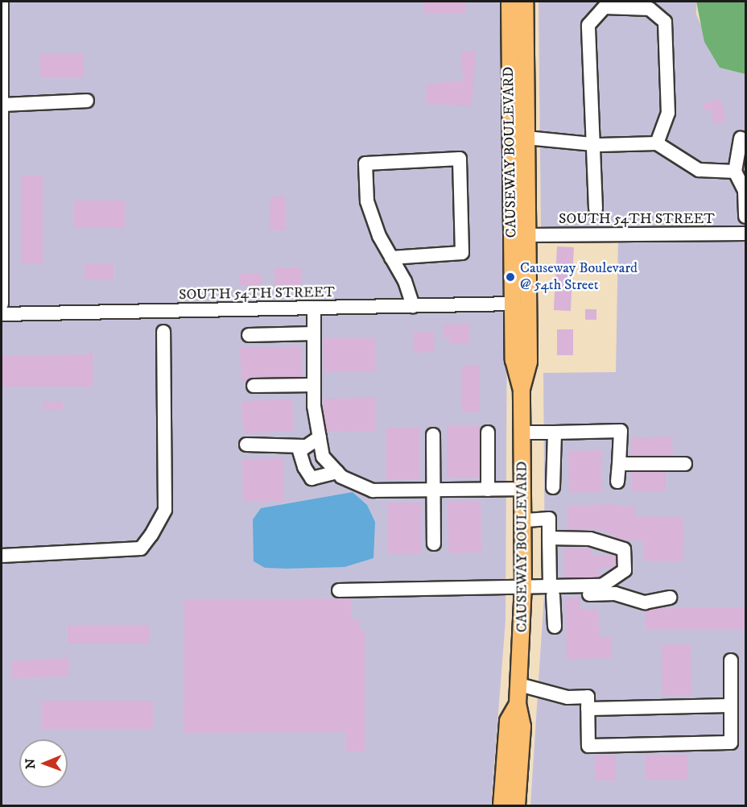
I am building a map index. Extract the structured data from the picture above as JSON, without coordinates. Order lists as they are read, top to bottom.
{
  "streets": {
    "main road": ["CAUSEWAY BOULEVARD"],
    "street": ["SOUTH 54TH STREET"]
  },
  "crossings": [
    ["CAUSEWAY BOULEVARD", "SOUTH 54TH STREET"]
  ],
  "places": ["Causeway Boulevard @ 54th Street"],
  "north": "left"
}
